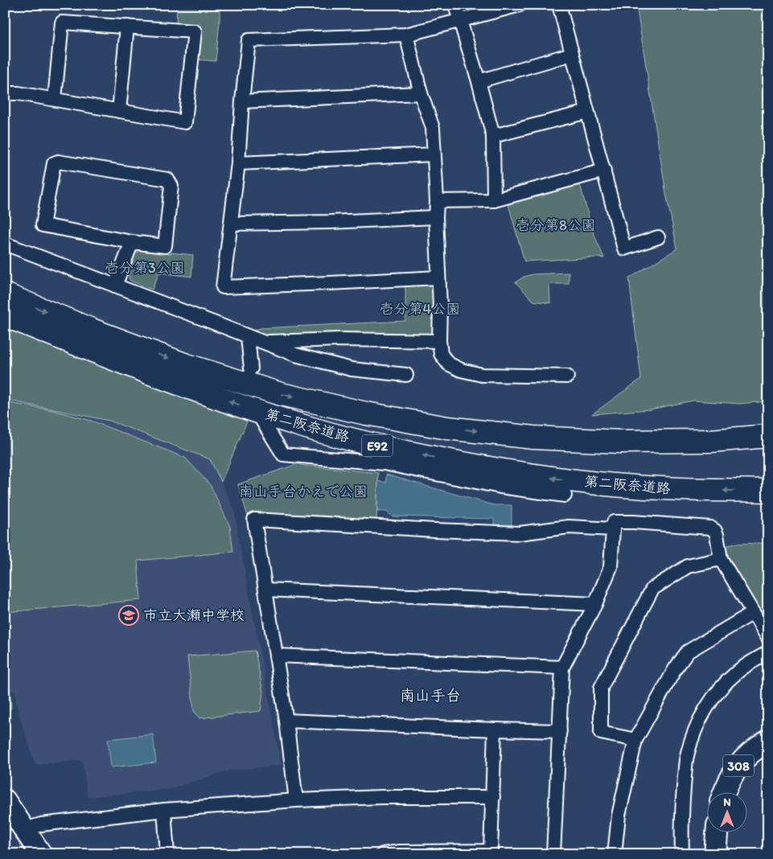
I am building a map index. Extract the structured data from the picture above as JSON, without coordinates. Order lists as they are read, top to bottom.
{
  "streets": {
    "highway": ["第二阪奈道路", "E92", "308"]
  },
  "districts": ["南山手台"],
  "parks": [
    "壱分第8公園",
    "壱分第3公園",
    "壱分第4公園",
    "南山手台かえで公園"
  ],
  "places": {
    "school or university": ["市立大瀬中学校"]
  },
  "north": "top"
}
